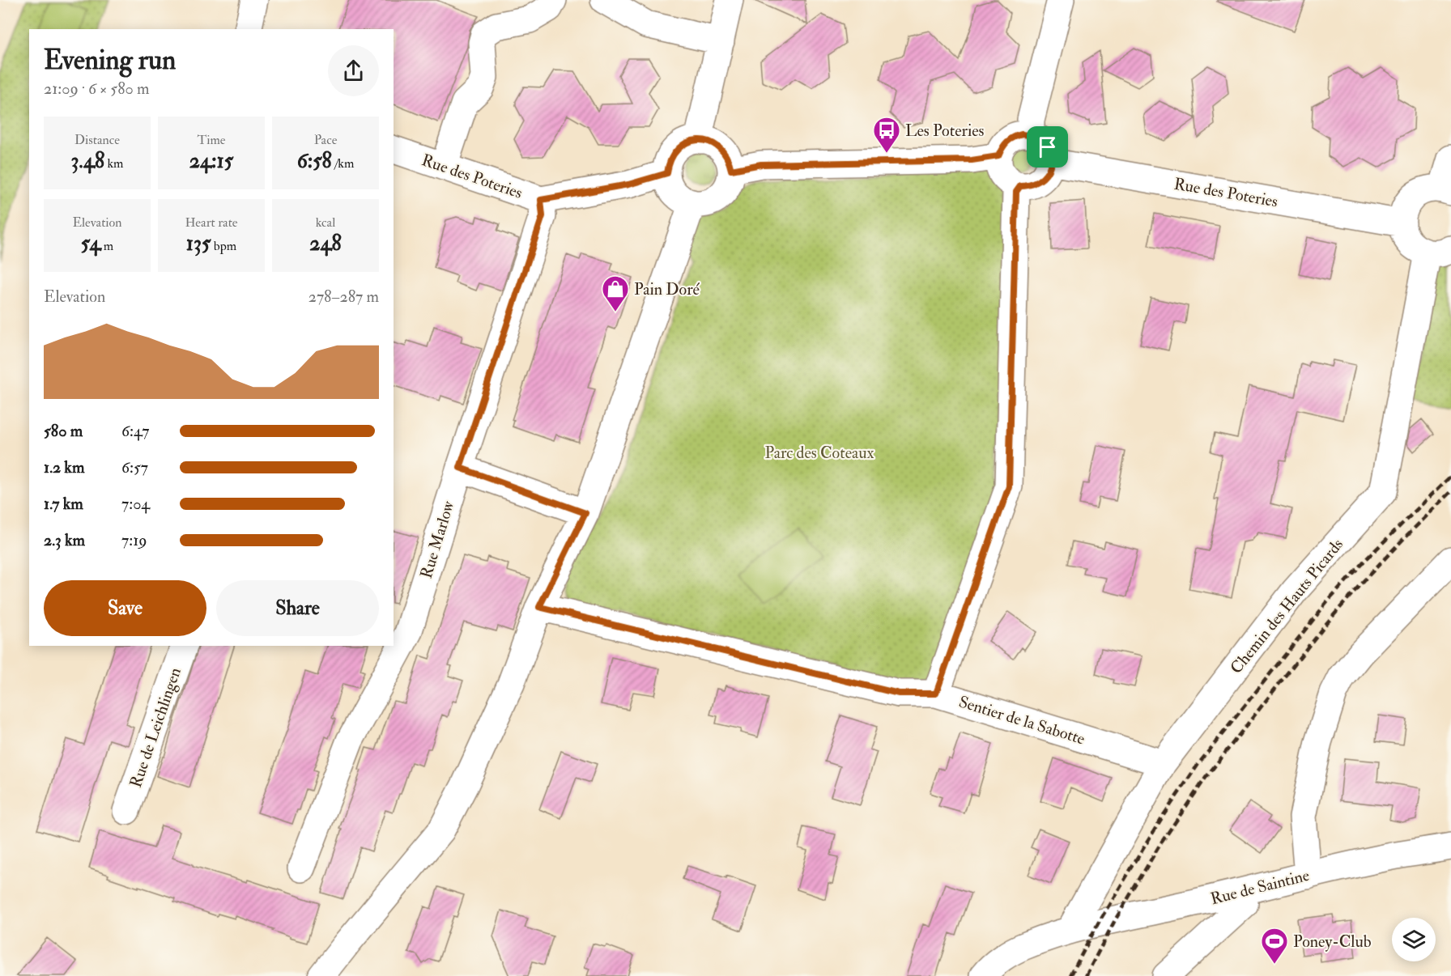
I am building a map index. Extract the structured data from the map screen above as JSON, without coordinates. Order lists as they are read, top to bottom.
{
  "streets": {
    "street": [
      "Rue des Poteries",
      "Rue Marlow",
      "Chemin des Hauts Picards",
      "Sentier de la Sabotte",
      "Rue de Leichlingen",
      "Rue de Saintine"
    ]
  },
  "crossings": [
    ["Rue des Poteries", "Rue Marlow"],
    ["Chemin des Hauts Picards", "Sentier de la Sabotte"],
    ["Chemin des Hauts Picards", "Rue de Saintine"]
  ],
  "parks": ["Parc des Coteaux"],
  "places": {
    "bus stop": ["Les Poteries"],
    "shop": ["Pain Doré"],
    "sports": ["Poney-Club"]
  },
  "page": {
    "heading": ["Evening run", "21:09 · 6 × 580 m"],
    "stats": [
      ["Distance", "3.48 km"],
      ["Time", "24:15"],
      ["Pace", "6:58 /km"],
      ["Elevation", "54 m"],
      ["Heart rate", "135 bpm"],
      ["kcal", "248"]
    ],
    "chart": ["Elevation", "278–287 m"],
    "list": [
      {
        "name": "580 m",
        "note": "6:47"
      },
      {
        "name": "1.2 km",
        "note": "6:57"
      },
      {
        "name": "1.7 km",
        "note": "7:04"
      },
      {
        "name": "2.3 km",
        "note": "7:19"
      }
    ],
    "buttons": ["Save", "Share"]
  }
}
